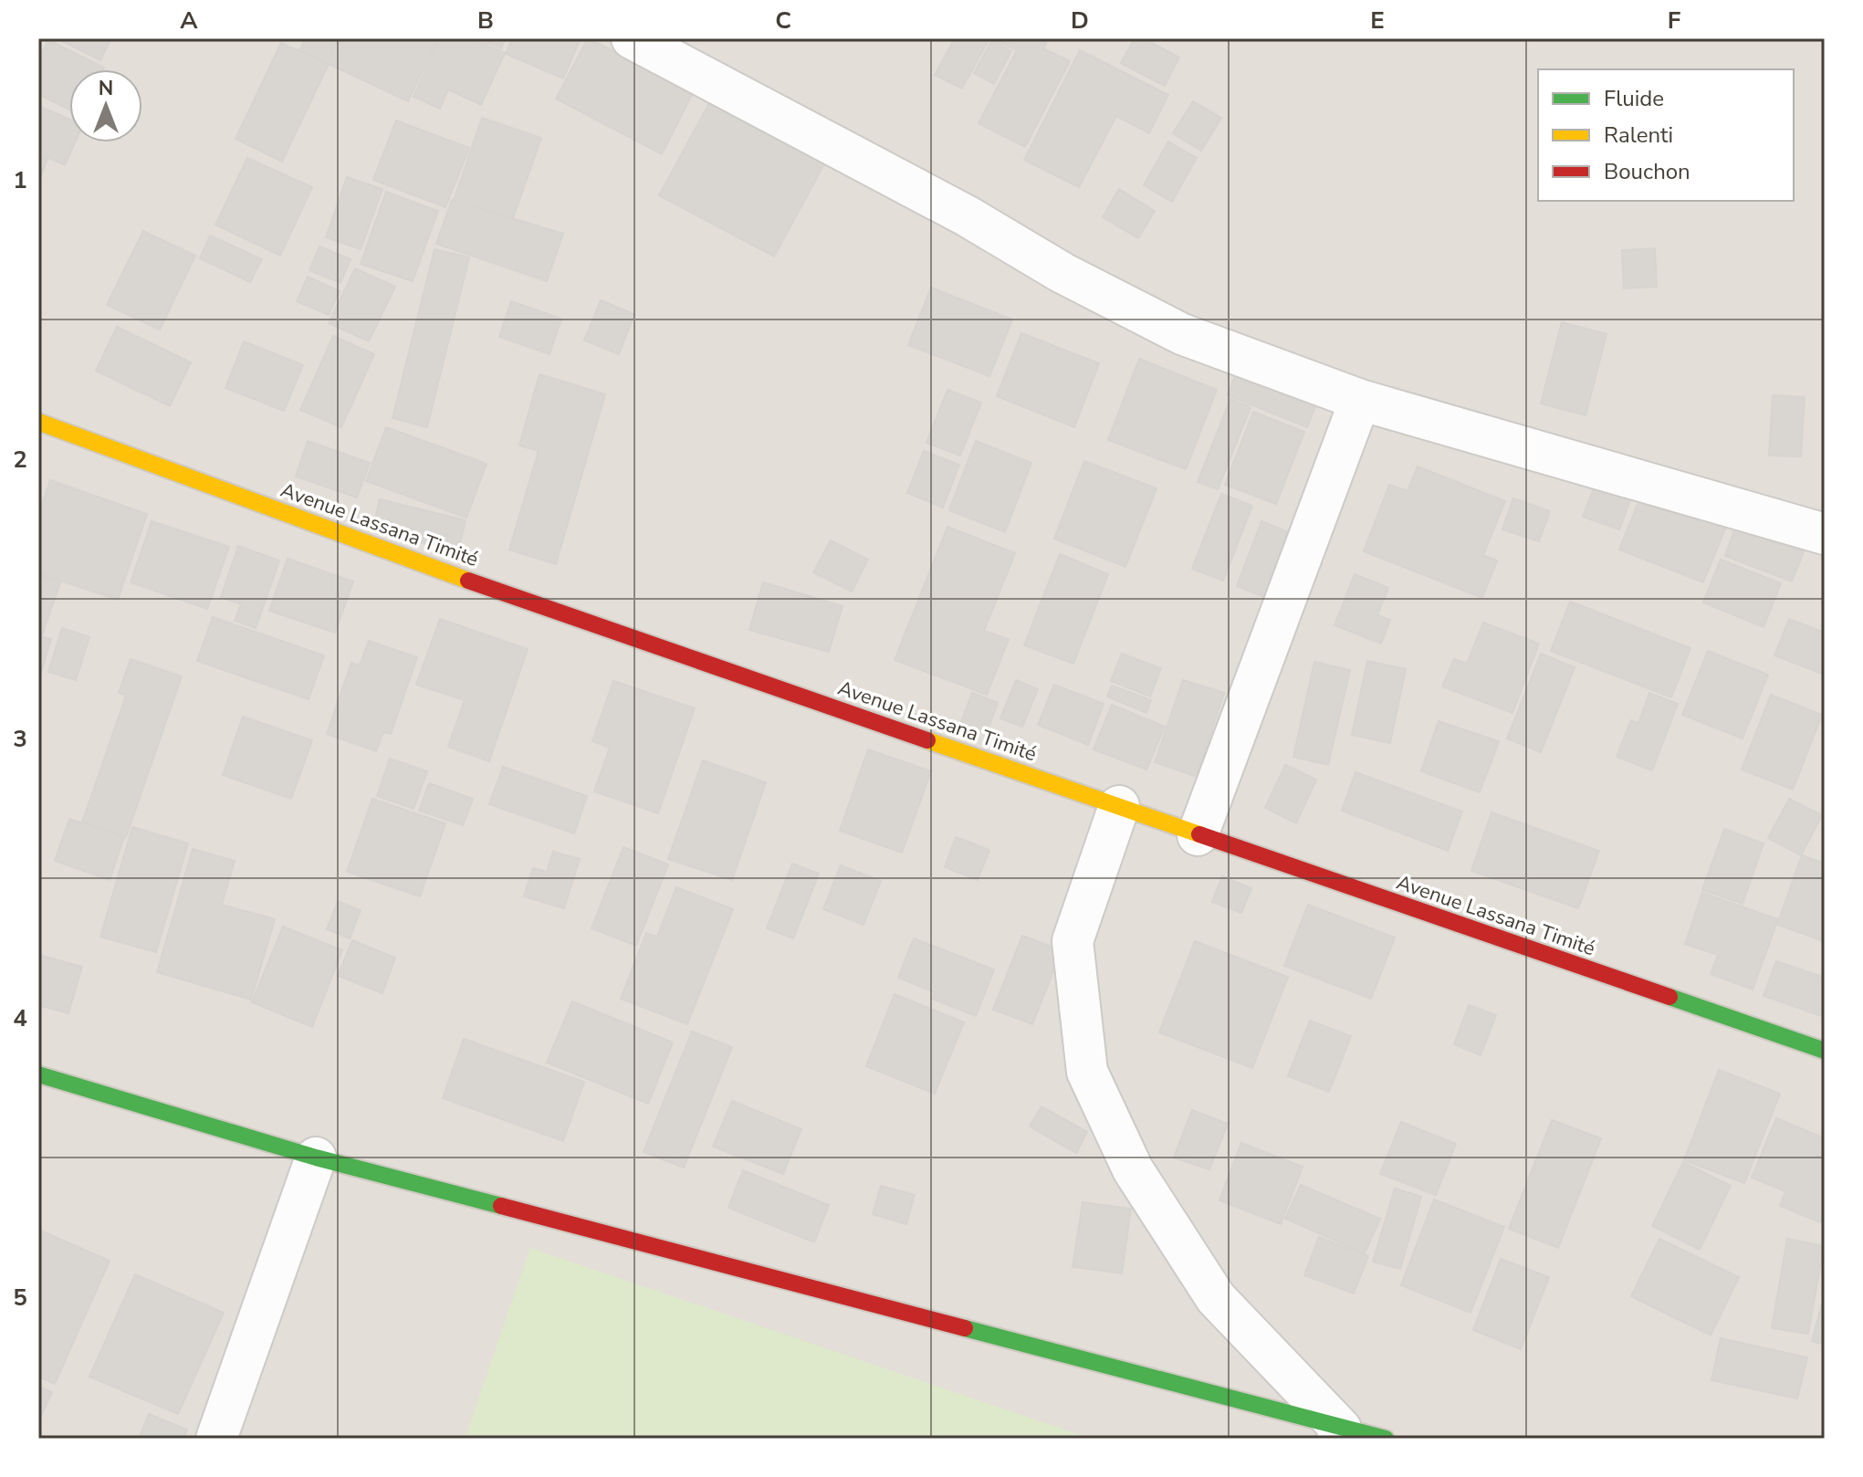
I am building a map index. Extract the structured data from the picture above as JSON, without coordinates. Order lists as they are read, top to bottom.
{
  "streets": {
    "street": ["Avenue Lassana Timité"]
  },
  "legend": ["Fluide", "Ralenti", "Bouchon"],
  "north": "top",
  "grid": {
    "columns": [
      "A",
      "B",
      "C",
      "D",
      "E",
      "F"
    ],
    "rows": [
      "1",
      "2",
      "3",
      "4",
      "5"
    ]
  }
}
